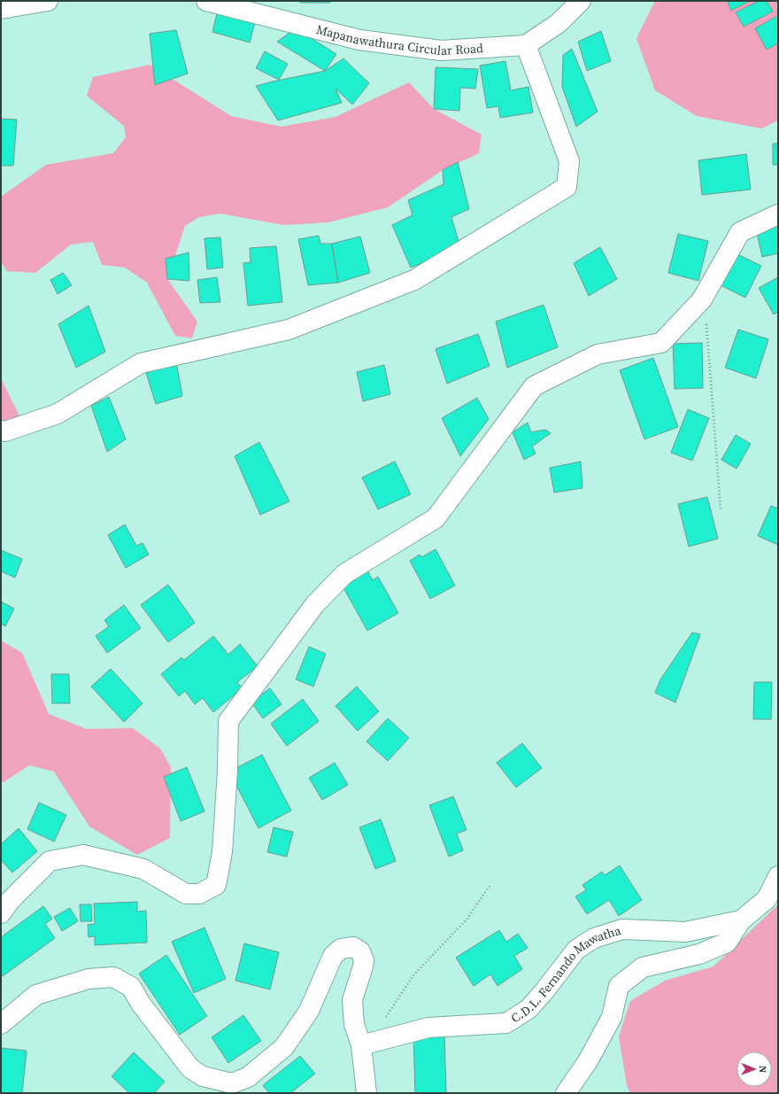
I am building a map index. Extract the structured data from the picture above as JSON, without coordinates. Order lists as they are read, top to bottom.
{
  "streets": {
    "street": ["Mapanawathura Circular Road", "C.D.L. Fernando Mawatha"]
  },
  "north": "right"
}
